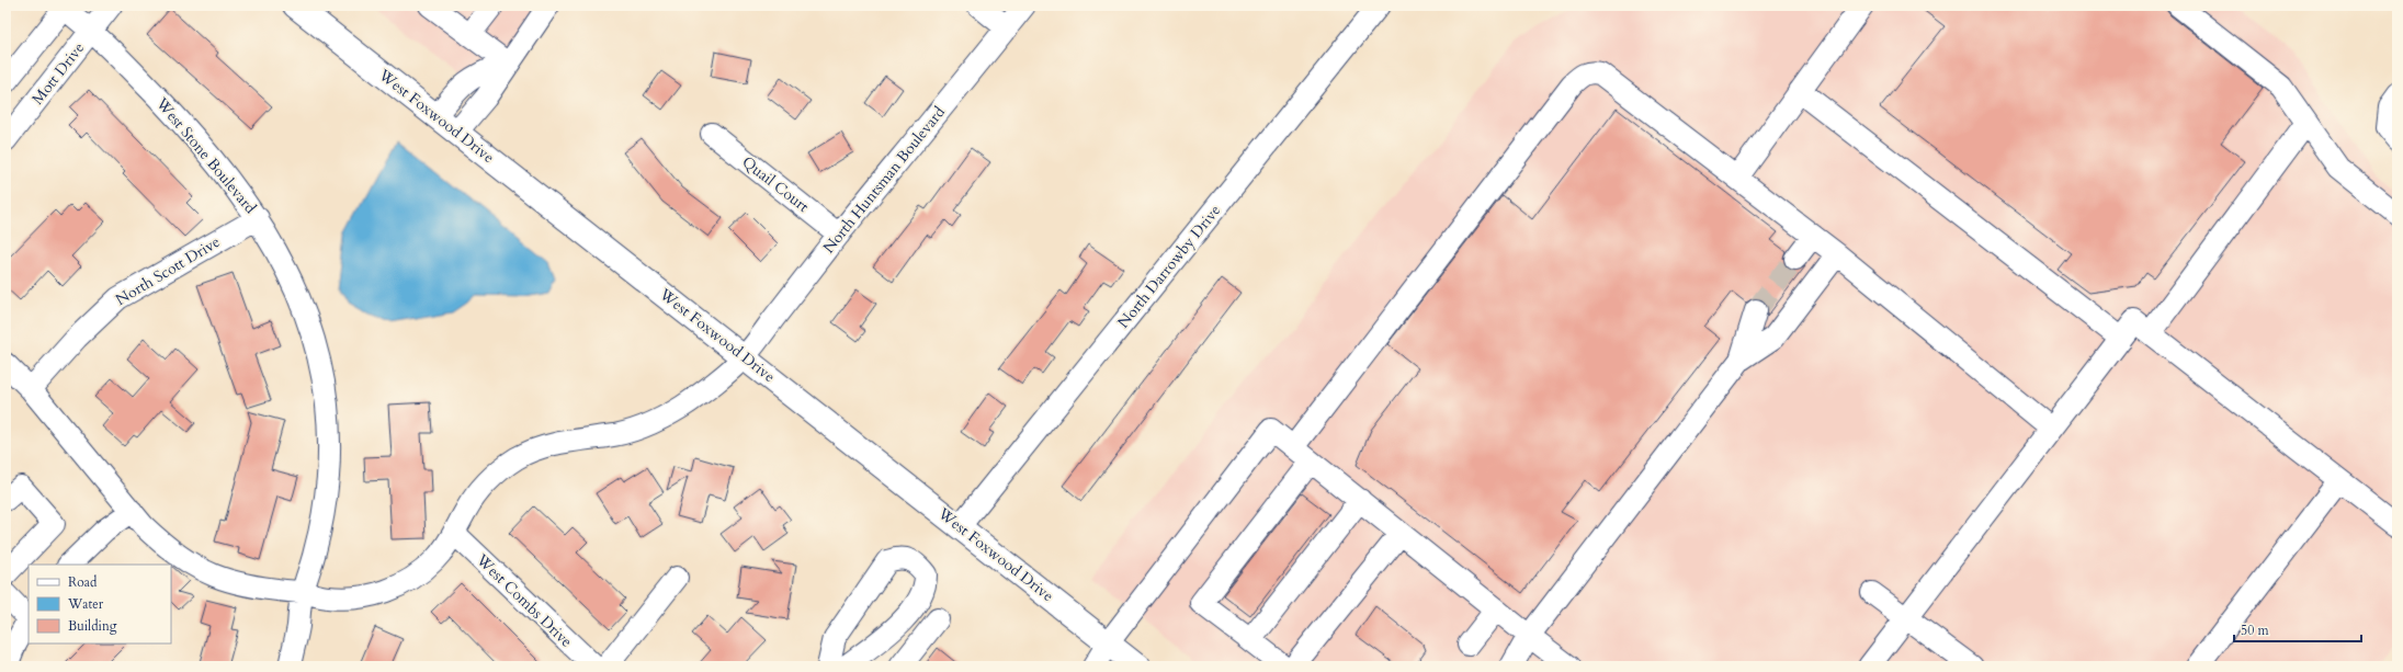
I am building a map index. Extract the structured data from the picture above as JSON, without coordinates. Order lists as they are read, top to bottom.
{
  "streets": {
    "main road": ["West Foxwood Drive"],
    "street": [
      "Mott Drive",
      "West Stone Boulevard",
      "North Huntsman Boulevard",
      "Quail Court",
      "North Darrowby Drive",
      "North Scott Drive",
      "West Combs Drive"
    ]
  },
  "crossings": [
    ["Mott Drive", "West Stone Boulevard"],
    ["West Foxwood Drive", "North Huntsman Boulevard"],
    ["West Foxwood Drive", "North Darrowby Drive"],
    ["West Stone Boulevard", "North Huntsman Boulevard"],
    ["West Stone Boulevard", "North Scott Drive"],
    ["North Huntsman Boulevard", "Quail Court"],
    ["North Huntsman Boulevard", "North Scott Drive"],
    ["North Huntsman Boulevard", "West Combs Drive"]
  ],
  "legend": ["Road", "Water", "Building"],
  "scale_bar": "50 m"
}
